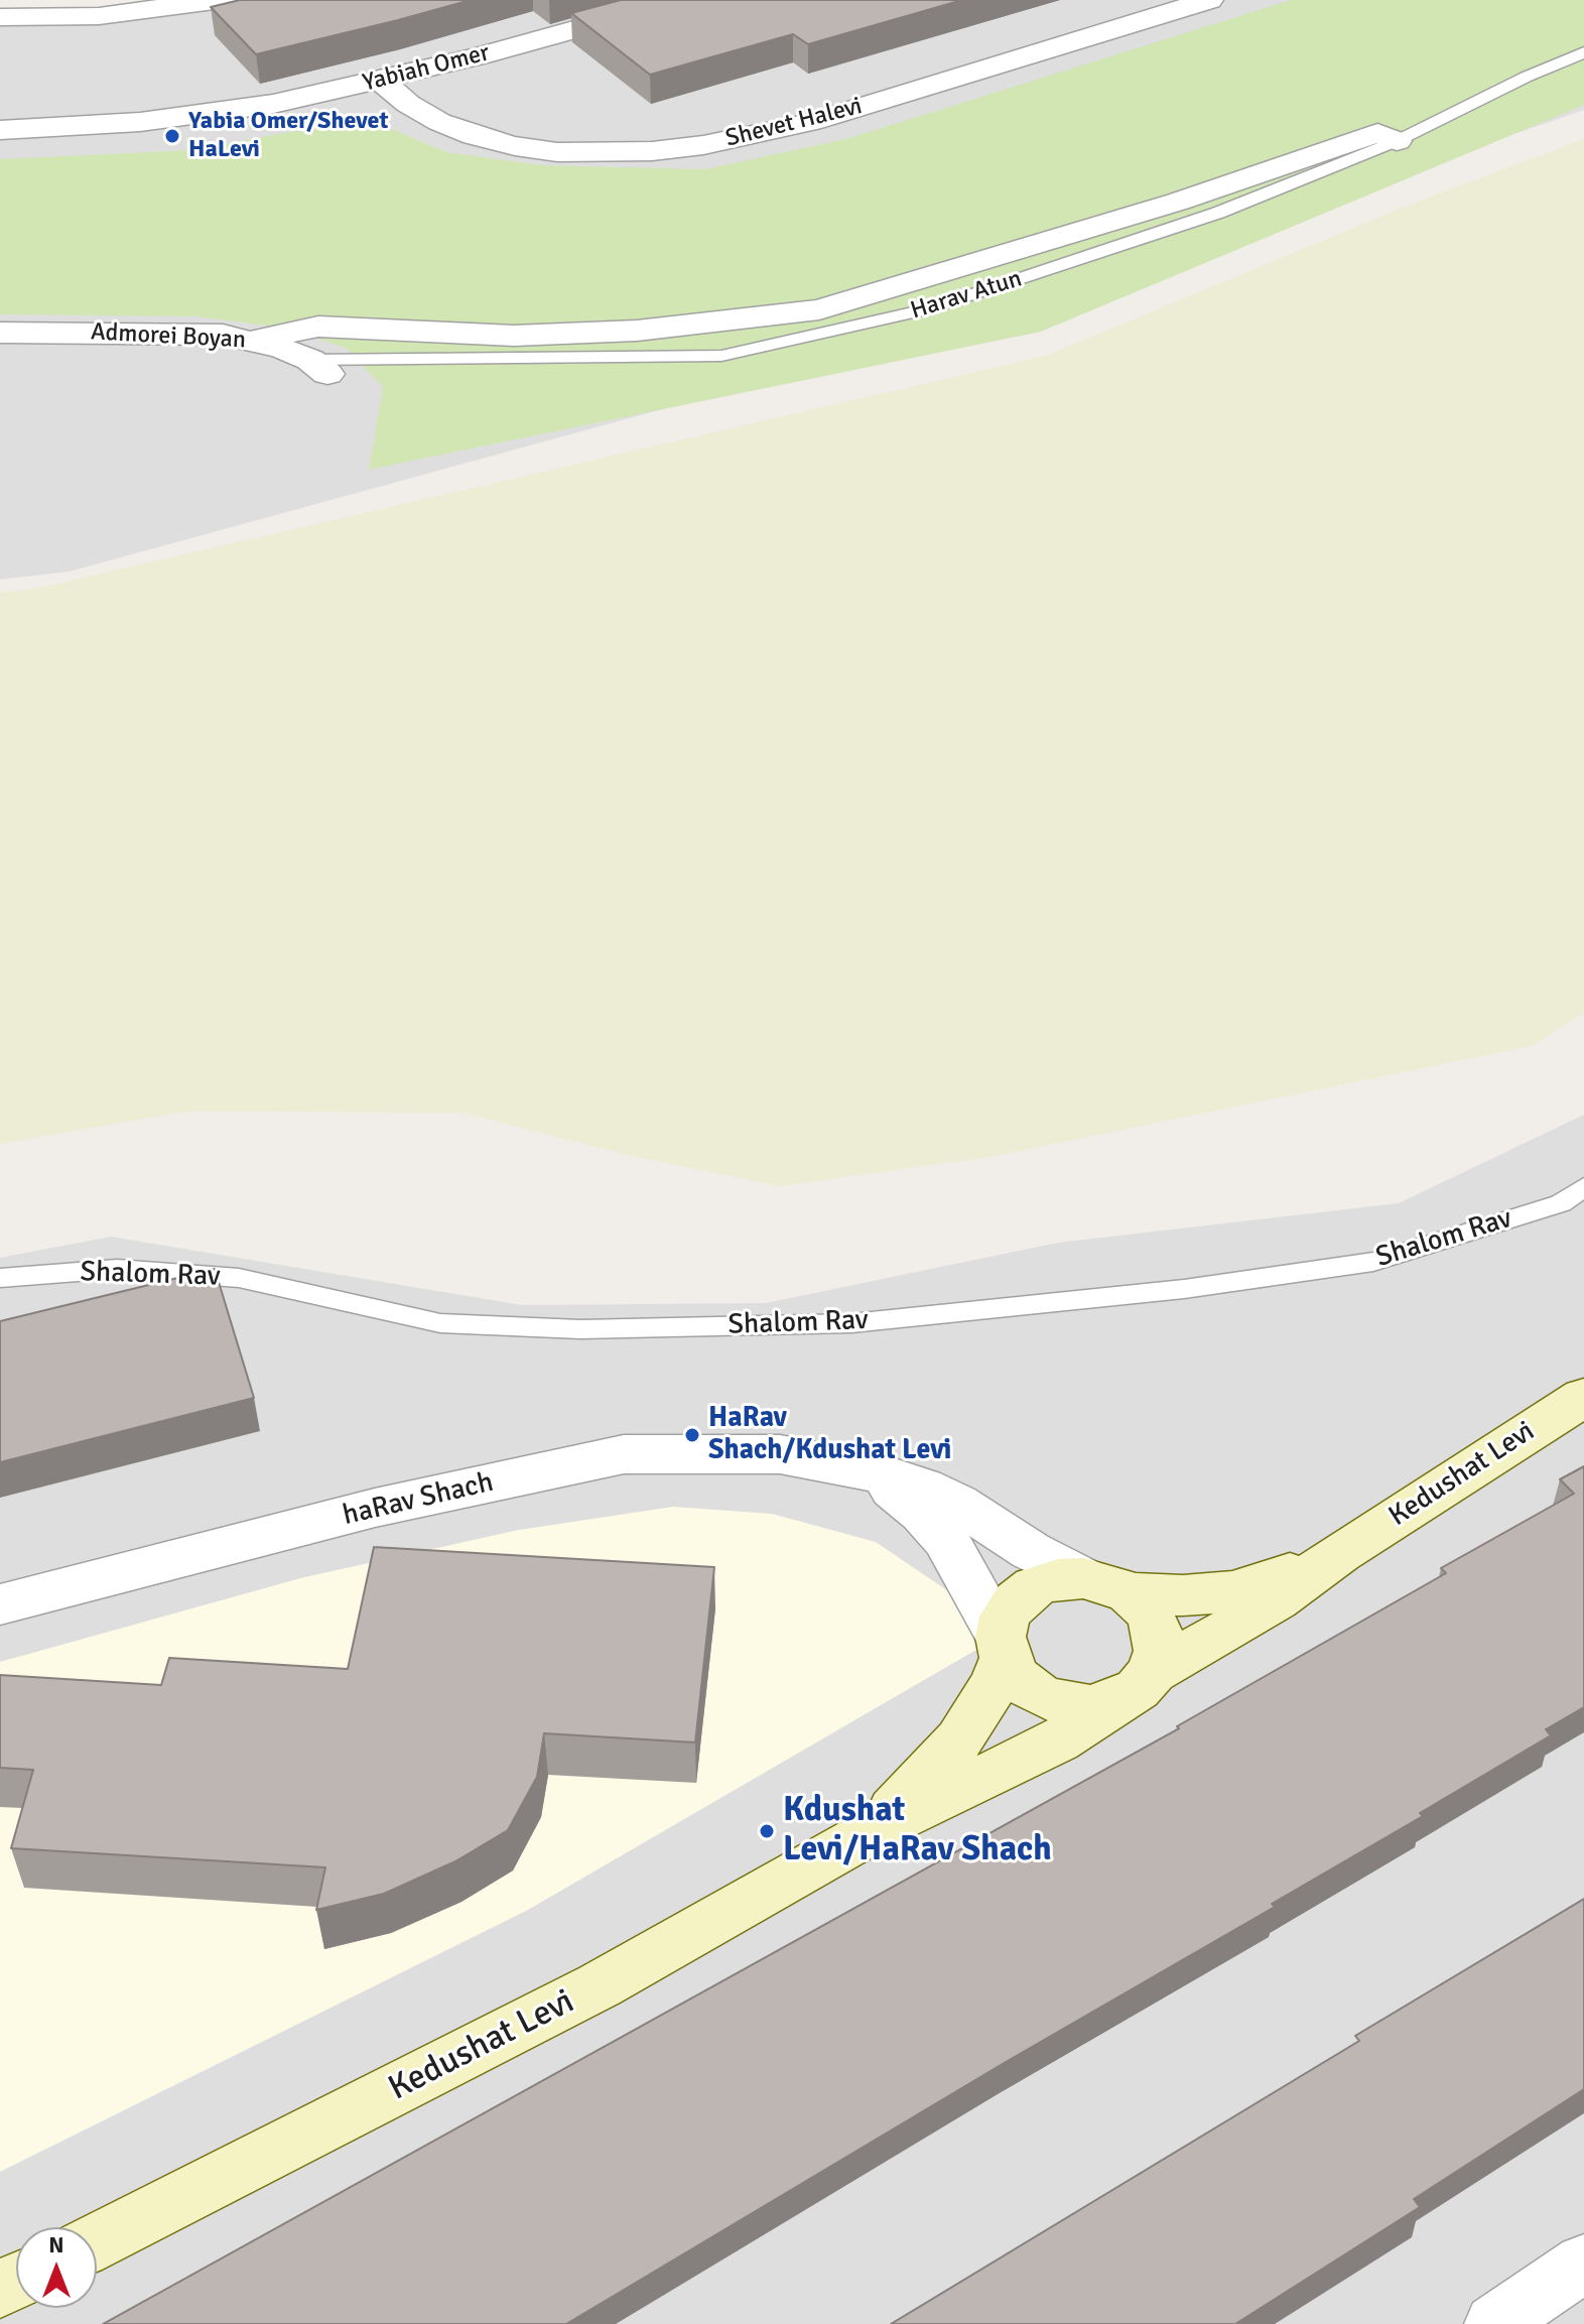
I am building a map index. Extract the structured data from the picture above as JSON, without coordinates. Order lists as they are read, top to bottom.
{
  "streets": {
    "street": [
      "Yabiah Omer",
      "Shevet Halevi",
      "Admorei Boyan",
      "Kedushat Levi",
      "haRav Shach"
    ],
    "lane": ["Harav Atun", "Shalom Rav"]
  },
  "crossings": [
    ["Yabiah Omer", "Shevet Halevi"],
    ["Harav Atun", "Admorei Boyan"],
    ["Kedushat Levi", "haRav Shach"]
  ],
  "places": ["Yabia Omer/Shevet HaLevi", "HaRav Shach/Kdushat Levi", "Kdushat Levi/HaRav Shach"],
  "north": "top"
}
